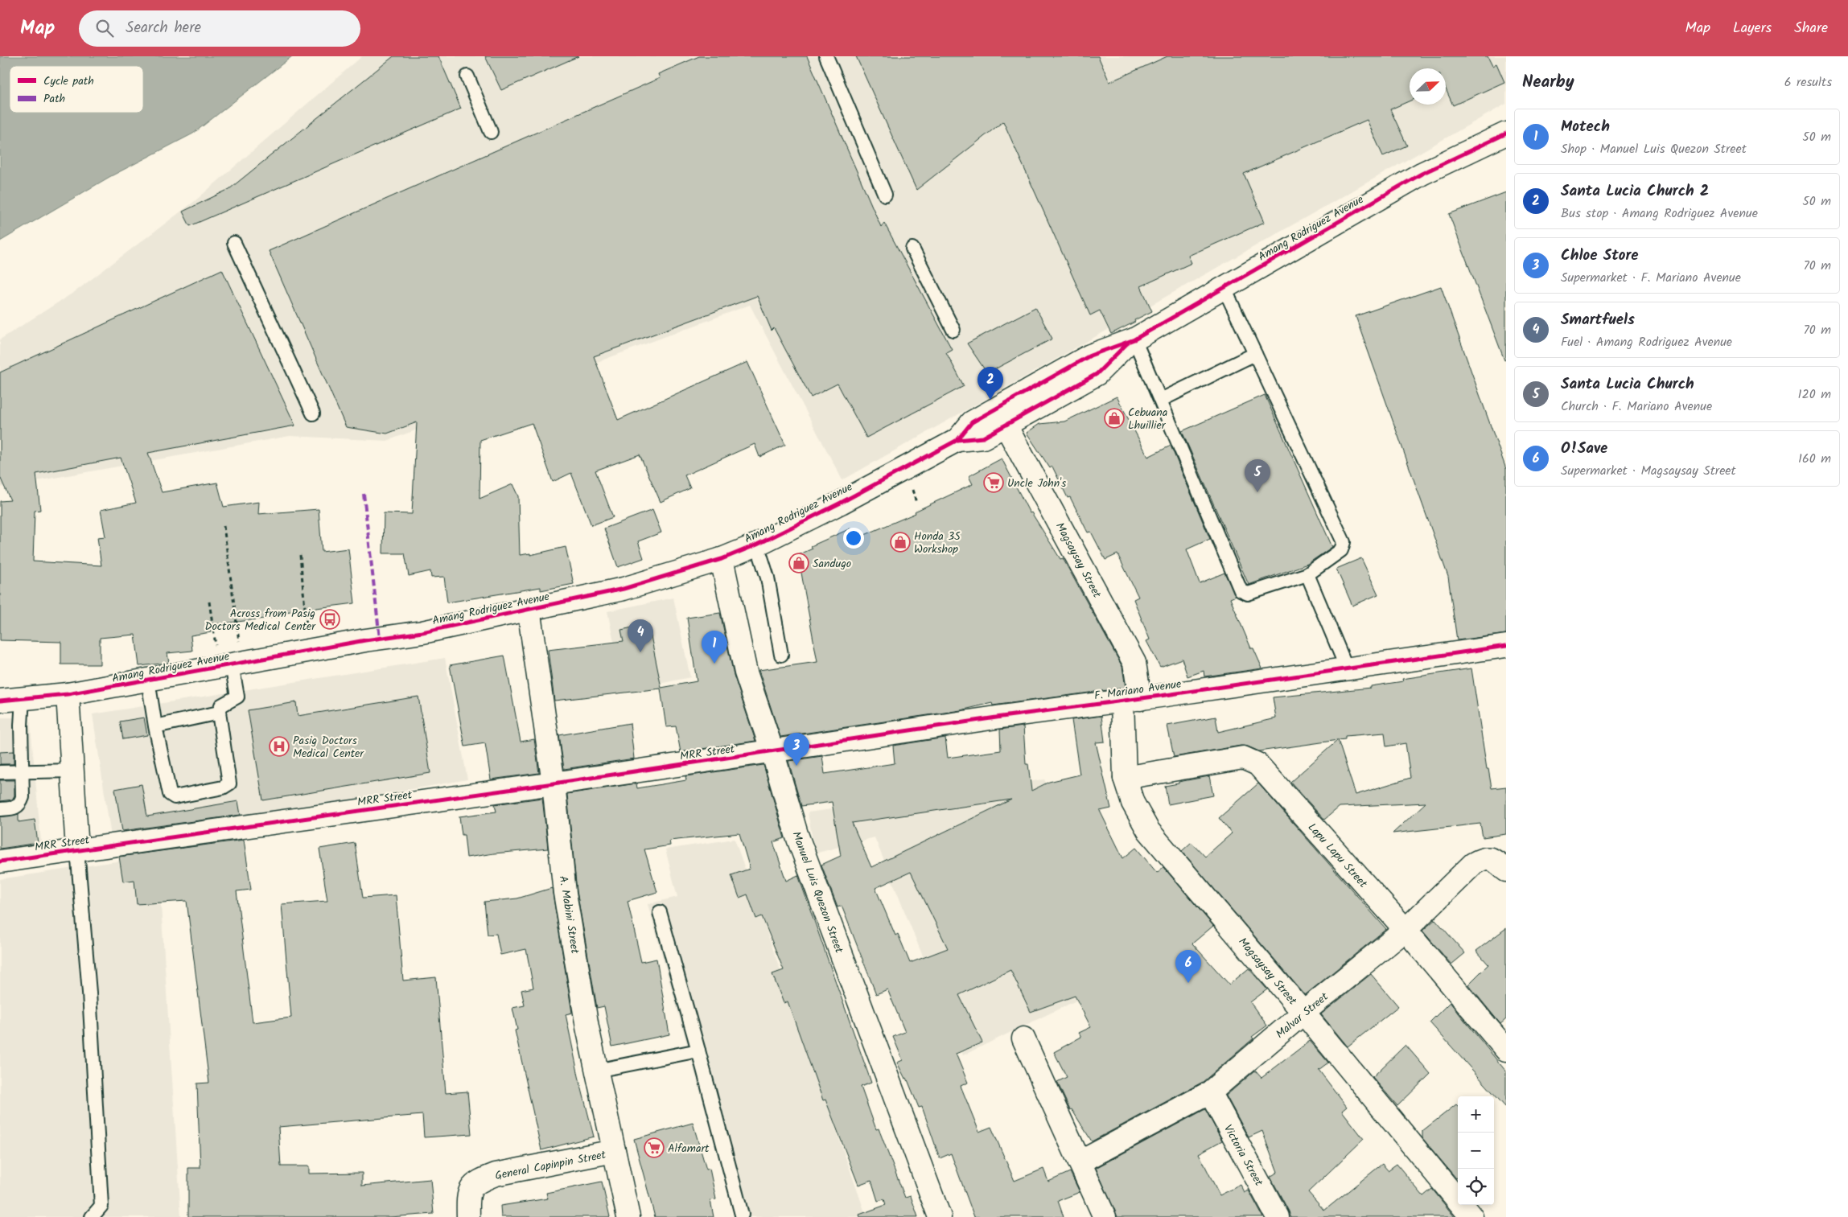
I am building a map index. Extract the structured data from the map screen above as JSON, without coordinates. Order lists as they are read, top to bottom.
{
  "streets": {
    "street": [
      "Amang Rodriguez Avenue",
      "Magsaysay Street",
      "F. Mariano Avenue",
      "MRR Street",
      "Lapu Lapu Street",
      "Manuel Luis Quezon Street",
      "A. Mabini Street",
      "Malvar Street",
      "Victoria Street",
      "General Capinpin Street"
    ]
  },
  "crossings": [
    ["Amang Rodriguez Avenue", "Magsaysay Street"],
    ["Amang Rodriguez Avenue", "Manuel Luis Quezon Street"],
    ["Amang Rodriguez Avenue", "A. Mabini Street"],
    ["Magsaysay Street", "F. Mariano Avenue"],
    ["Magsaysay Street", "Lapu Lapu Street"],
    ["Magsaysay Street", "Malvar Street"],
    ["F. Mariano Avenue", "MRR Street"],
    ["F. Mariano Avenue", "Manuel Luis Quezon Street"],
    ["MRR Street", "Manuel Luis Quezon Street"],
    ["MRR Street", "A. Mabini Street"],
    ["Lapu Lapu Street", "Malvar Street"],
    ["A. Mabini Street", "General Capinpin Street"],
    ["Malvar Street", "Victoria Street"]
  ],
  "places": {
    "shop": ["Cebuana Lhuillier", "Honda 3S Workshop", "Sandugo"],
    "supermarket": ["Uncle John's", "Alfamart"],
    "bus stop": ["Across from Pasig Doctors Medical Center"],
    "hospital": ["Pasig Doctors Medical Center"]
  },
  "legend": ["Cycle path", "Path"],
  "north": "top right",
  "page": {
    "header": "Map",
    "search": "Search here",
    "nav": ["Map", "Layers", "Share"],
    "heading": ["Nearby", "6 results"],
    "list": [
      {
        "mark": "1",
        "name": "Motech",
        "note": "Shop · Manuel Luis Quezon Street",
        "value": "50 m"
      },
      {
        "mark": "2",
        "name": "Santa Lucia Church 2",
        "note": "Bus stop · Amang Rodriguez Avenue",
        "value": "50 m"
      },
      {
        "mark": "3",
        "name": "Chloe Store",
        "note": "Supermarket · F. Mariano Avenue",
        "value": "70 m"
      },
      {
        "mark": "4",
        "name": "Smartfuels",
        "note": "Fuel · Amang Rodriguez Avenue",
        "value": "70 m"
      },
      {
        "mark": "5",
        "name": "Santa Lucia Church",
        "note": "Church · F. Mariano Avenue",
        "value": "120 m"
      },
      {
        "mark": "6",
        "name": "O!Save",
        "note": "Supermarket · Magsaysay Street",
        "value": "160 m"
      }
    ],
    "pins": [
      "2",
      "5",
      "4",
      "1",
      "3",
      "6"
    ],
    "map_buttons": ["+", "−"]
  }
}
